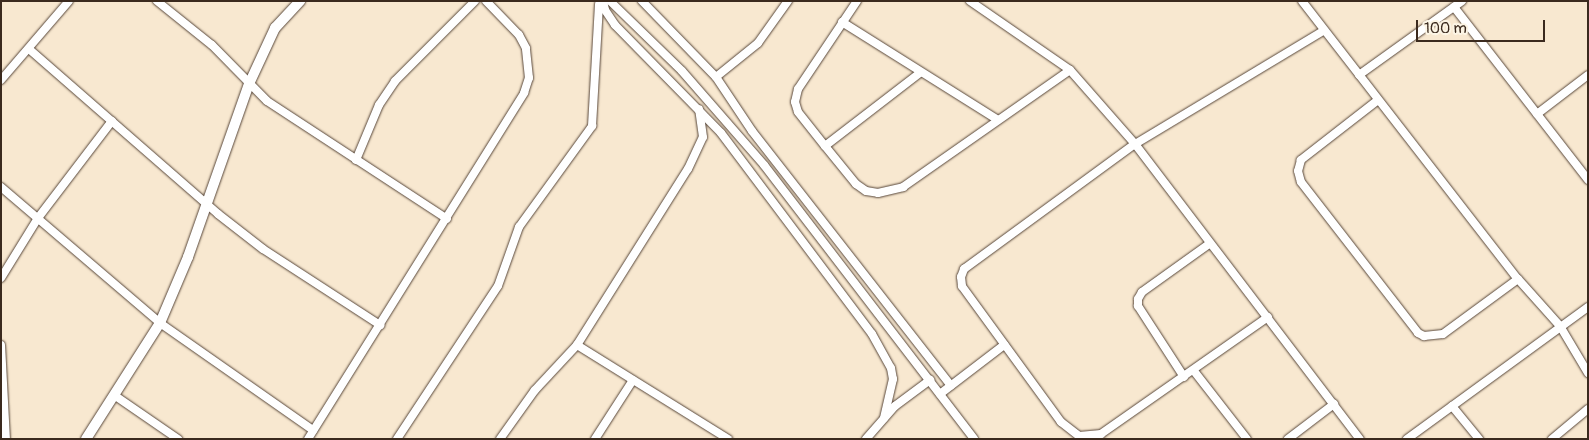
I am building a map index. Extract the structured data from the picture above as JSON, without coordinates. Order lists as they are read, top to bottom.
{
  "scale_bar": "100 m"
}
